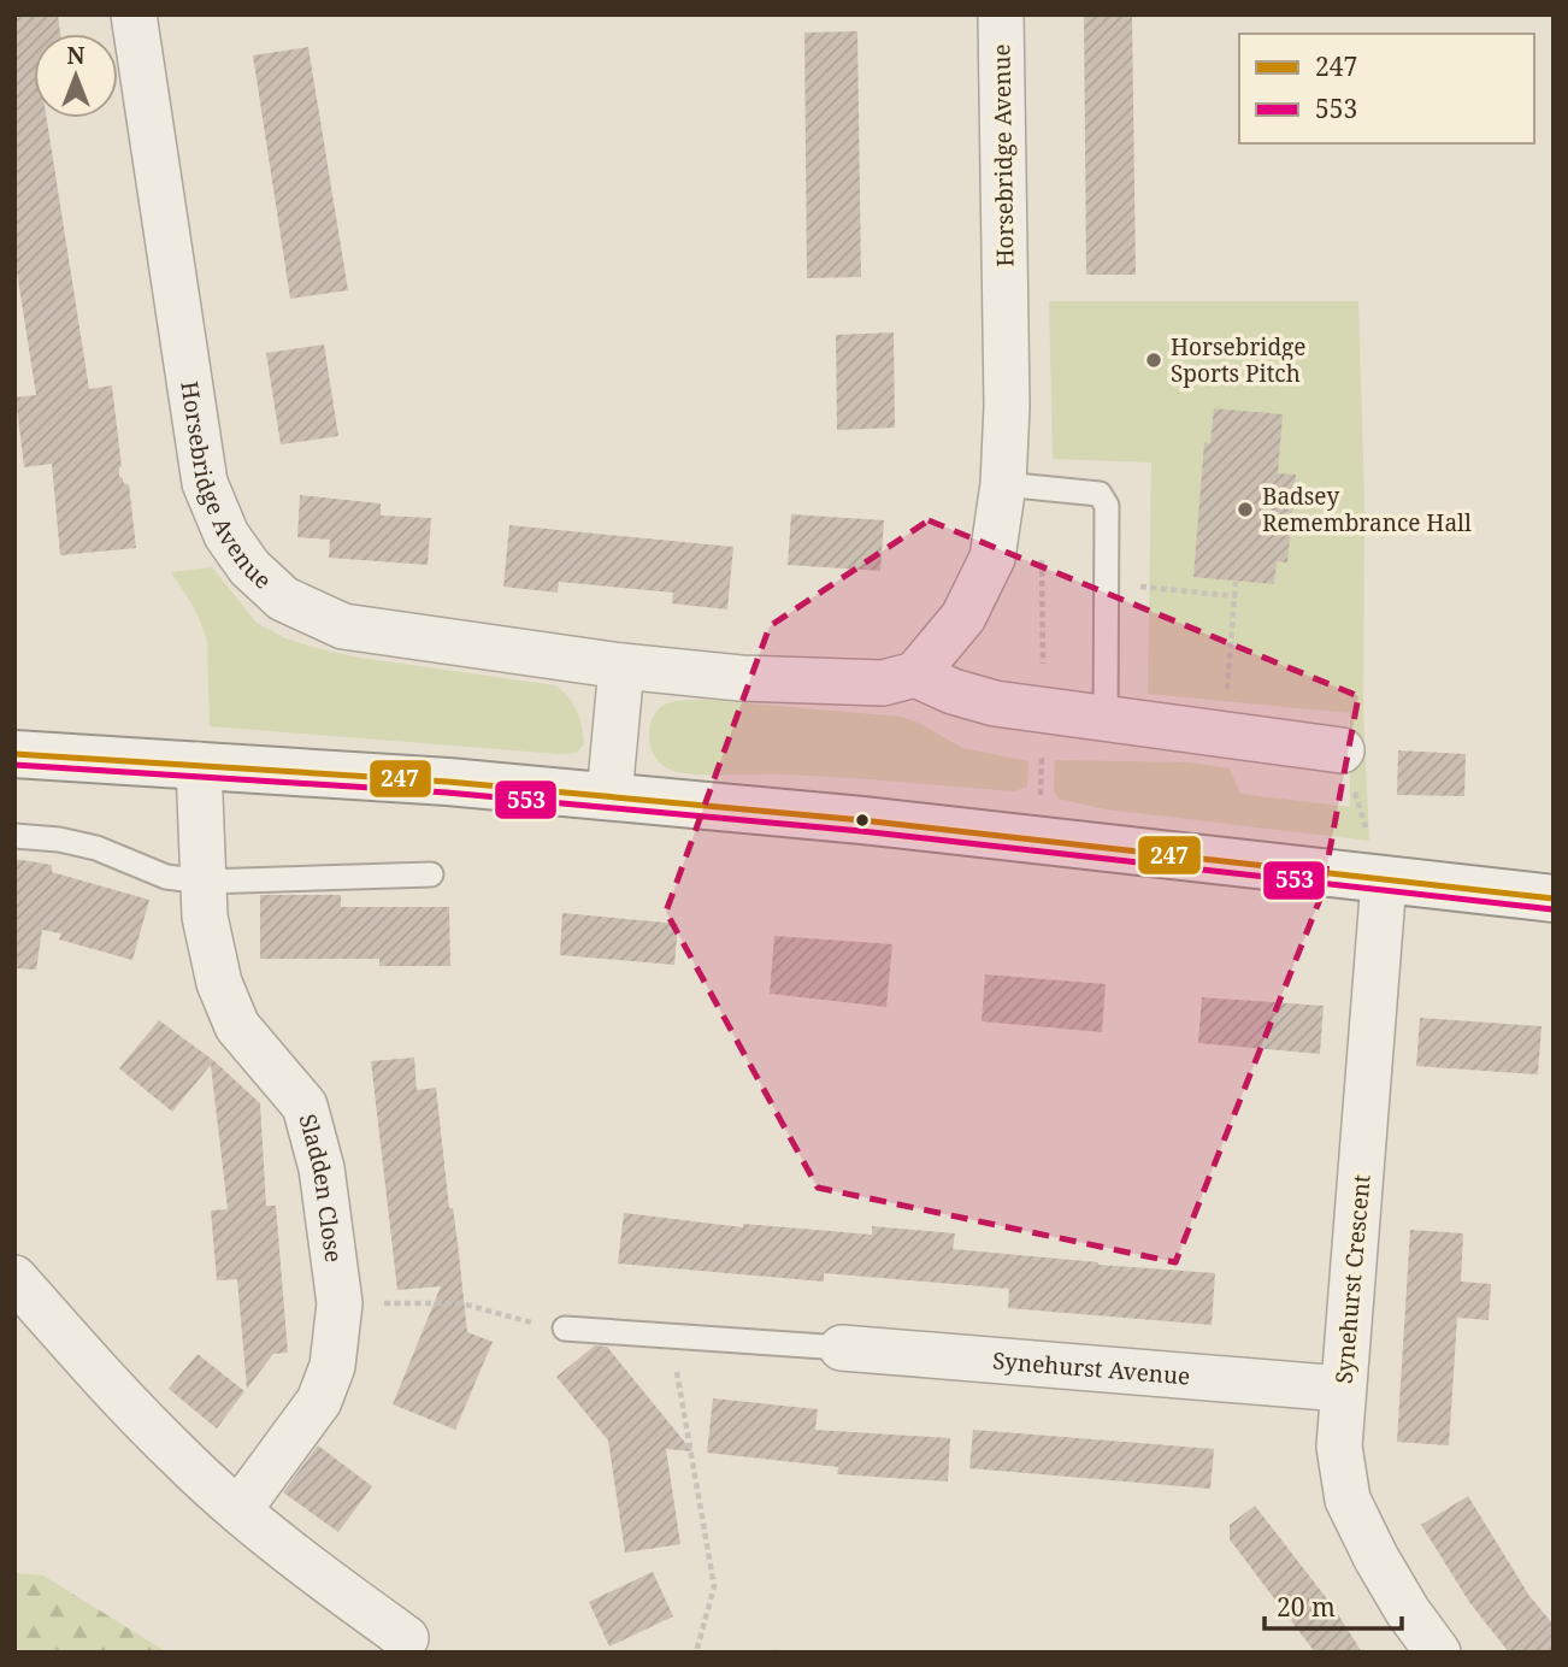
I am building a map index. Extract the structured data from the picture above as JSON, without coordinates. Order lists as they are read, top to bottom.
{
  "streets": {
    "street": [
      "Horsebridge Avenue",
      "Sladden Close",
      "Synehurst Crescent",
      "Synehurst Avenue"
    ]
  },
  "crossings": [
    ["Synehurst Crescent", "Synehurst Avenue"]
  ],
  "places": ["Horsebridge Sports Pitch", "Badsey Remembrance Hall"],
  "lines": ["transit line 247", "transit line 553"],
  "legend": ["247", "553"],
  "scale_bar": "20 m",
  "north": "top"
}
